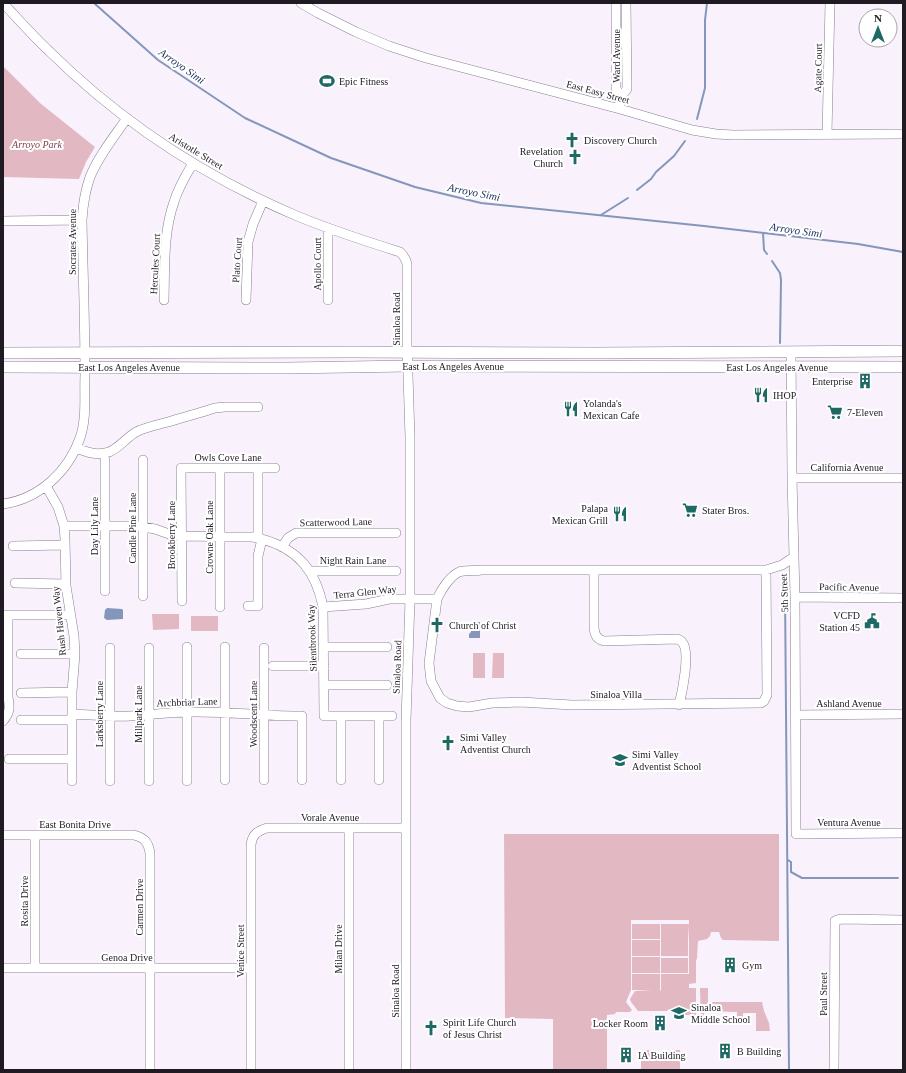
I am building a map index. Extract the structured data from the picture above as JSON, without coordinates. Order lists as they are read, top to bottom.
{
  "streets": {
    "main road": ["East Los Angeles Avenue"],
    "street": [
      "Ward Avenue",
      "Agate Court",
      "East Easy Street",
      "Aristotle Street",
      "Socrates Avenue",
      "Plato Court",
      "Hercules Court",
      "Apollo Court",
      "Sinaloa Road",
      "Owls Cove Lane",
      "California Avenue",
      "Scatterwood Lane",
      "Day Lily Lane",
      "Candle Pine Lane",
      "Brookberry Lane",
      "Crowne Oak Lane",
      "Night Rain Lane",
      "Pacific Avenue",
      "Terra Glen Way",
      "5th Street",
      "Rush Haven Way",
      "Silentbrook Way",
      "Sinaloa Villa",
      "Archbriar Lane",
      "Ashland Avenue",
      "Larksberry Lane",
      "Millpark Lane",
      "Woodscent Lane",
      "Vorale Avenue",
      "Ventura Avenue",
      "East Bonita Drive",
      "Rosita Drive",
      "Carmen Drive",
      "Milan Drive",
      "Venice Street",
      "Genoa Drive",
      "Paul Street"
    ]
  },
  "crossings": [
    ["Ward Avenue", "East Easy Street"],
    ["Agate Court", "East Easy Street"],
    ["Aristotle Street", "Socrates Avenue"],
    ["Aristotle Street", "Plato Court"],
    ["Aristotle Street", "Hercules Court"],
    ["Aristotle Street", "Apollo Court"],
    ["Aristotle Street", "Sinaloa Road"],
    ["Socrates Avenue", "East Los Angeles Avenue"],
    ["Socrates Avenue", "Rush Haven Way"],
    ["Sinaloa Road", "East Los Angeles Avenue"],
    ["Sinaloa Road", "Terra Glen Way"],
    ["Sinaloa Road", "Vorale Avenue"],
    ["East Los Angeles Avenue", "5th Street"],
    ["Owls Cove Lane", "Brookberry Lane"],
    ["Owls Cove Lane", "Crowne Oak Lane"],
    ["California Avenue", "5th Street"],
    ["Scatterwood Lane", "Silentbrook Way"],
    ["Day Lily Lane", "Silentbrook Way"],
    ["Candle Pine Lane", "Silentbrook Way"],
    ["Brookberry Lane", "Silentbrook Way"],
    ["Crowne Oak Lane", "Silentbrook Way"],
    ["Night Rain Lane", "Silentbrook Way"],
    ["Pacific Avenue", "5th Street"],
    ["Terra Glen Way", "Silentbrook Way"],
    ["5th Street", "Sinaloa Villa"],
    ["5th Street", "Ashland Avenue"],
    ["5th Street", "Ventura Avenue"],
    ["Rush Haven Way", "Silentbrook Way"],
    ["Rush Haven Way", "Archbriar Lane"],
    ["Archbriar Lane", "Larksberry Lane"],
    ["Archbriar Lane", "Millpark Lane"],
    ["Archbriar Lane", "Woodscent Lane"],
    ["Vorale Avenue", "Milan Drive"],
    ["Vorale Avenue", "Venice Street"],
    ["East Bonita Drive", "Rosita Drive"],
    ["East Bonita Drive", "Carmen Drive"],
    ["Rosita Drive", "Genoa Drive"],
    ["Carmen Drive", "Genoa Drive"],
    ["Venice Street", "Genoa Drive"]
  ],
  "water": ["Arroyo Simi"],
  "parks": ["Arroyo Park"],
  "places": {
    "sports": ["Epic Fitness"],
    "church": [
      "Discovery Church",
      "Revelation Church",
      "Church of Christ",
      "Simi Valley Adventist Church",
      "Spirit Life Church of Jesus Christ"
    ],
    "building": [
      "Enterprise",
      "Gym",
      "Locker Room",
      "B Building",
      "IA Building"
    ],
    "restaurant": ["IHOP", "Yolanda's Mexican Cafe", "Palapa Mexican Grill"],
    "supermarket": ["7-Eleven", "Stater Bros."],
    "public building": ["VCFD Station 45"],
    "school or university": ["Simi Valley Adventist School", "Sinaloa Middle School"]
  },
  "north": "top"
}
